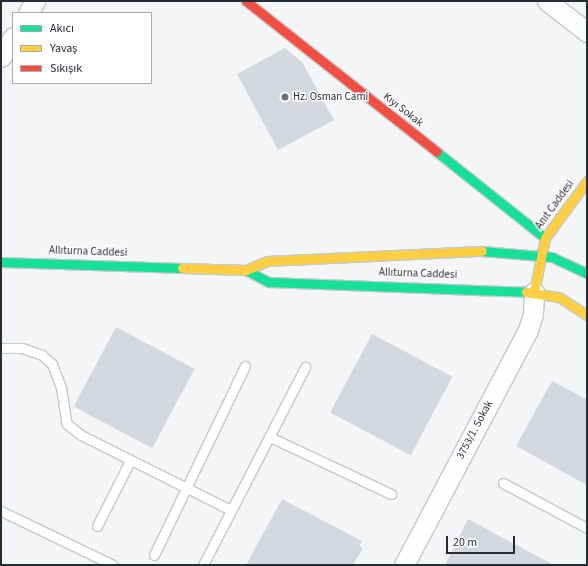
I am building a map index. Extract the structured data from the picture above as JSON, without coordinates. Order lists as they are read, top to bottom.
{
  "streets": {
    "main road": ["Kıyı Sokak", "Anıt Caddesi", "Allıturna Caddesi"],
    "street": ["3753/1. Sokak"]
  },
  "crossings": [
    ["Kıyı Sokak", "Anıt Caddesi"],
    ["Anıt Caddesi", "Allıturna Caddesi"],
    ["Anıt Caddesi", "3753/1. Sokak"],
    ["Allıturna Caddesi", "3753/1. Sokak"]
  ],
  "places": ["Hz. Osman Cami"],
  "legend": ["Akıcı", "Yavaş", "Sıkışık"],
  "scale_bar": "20 m"
}
